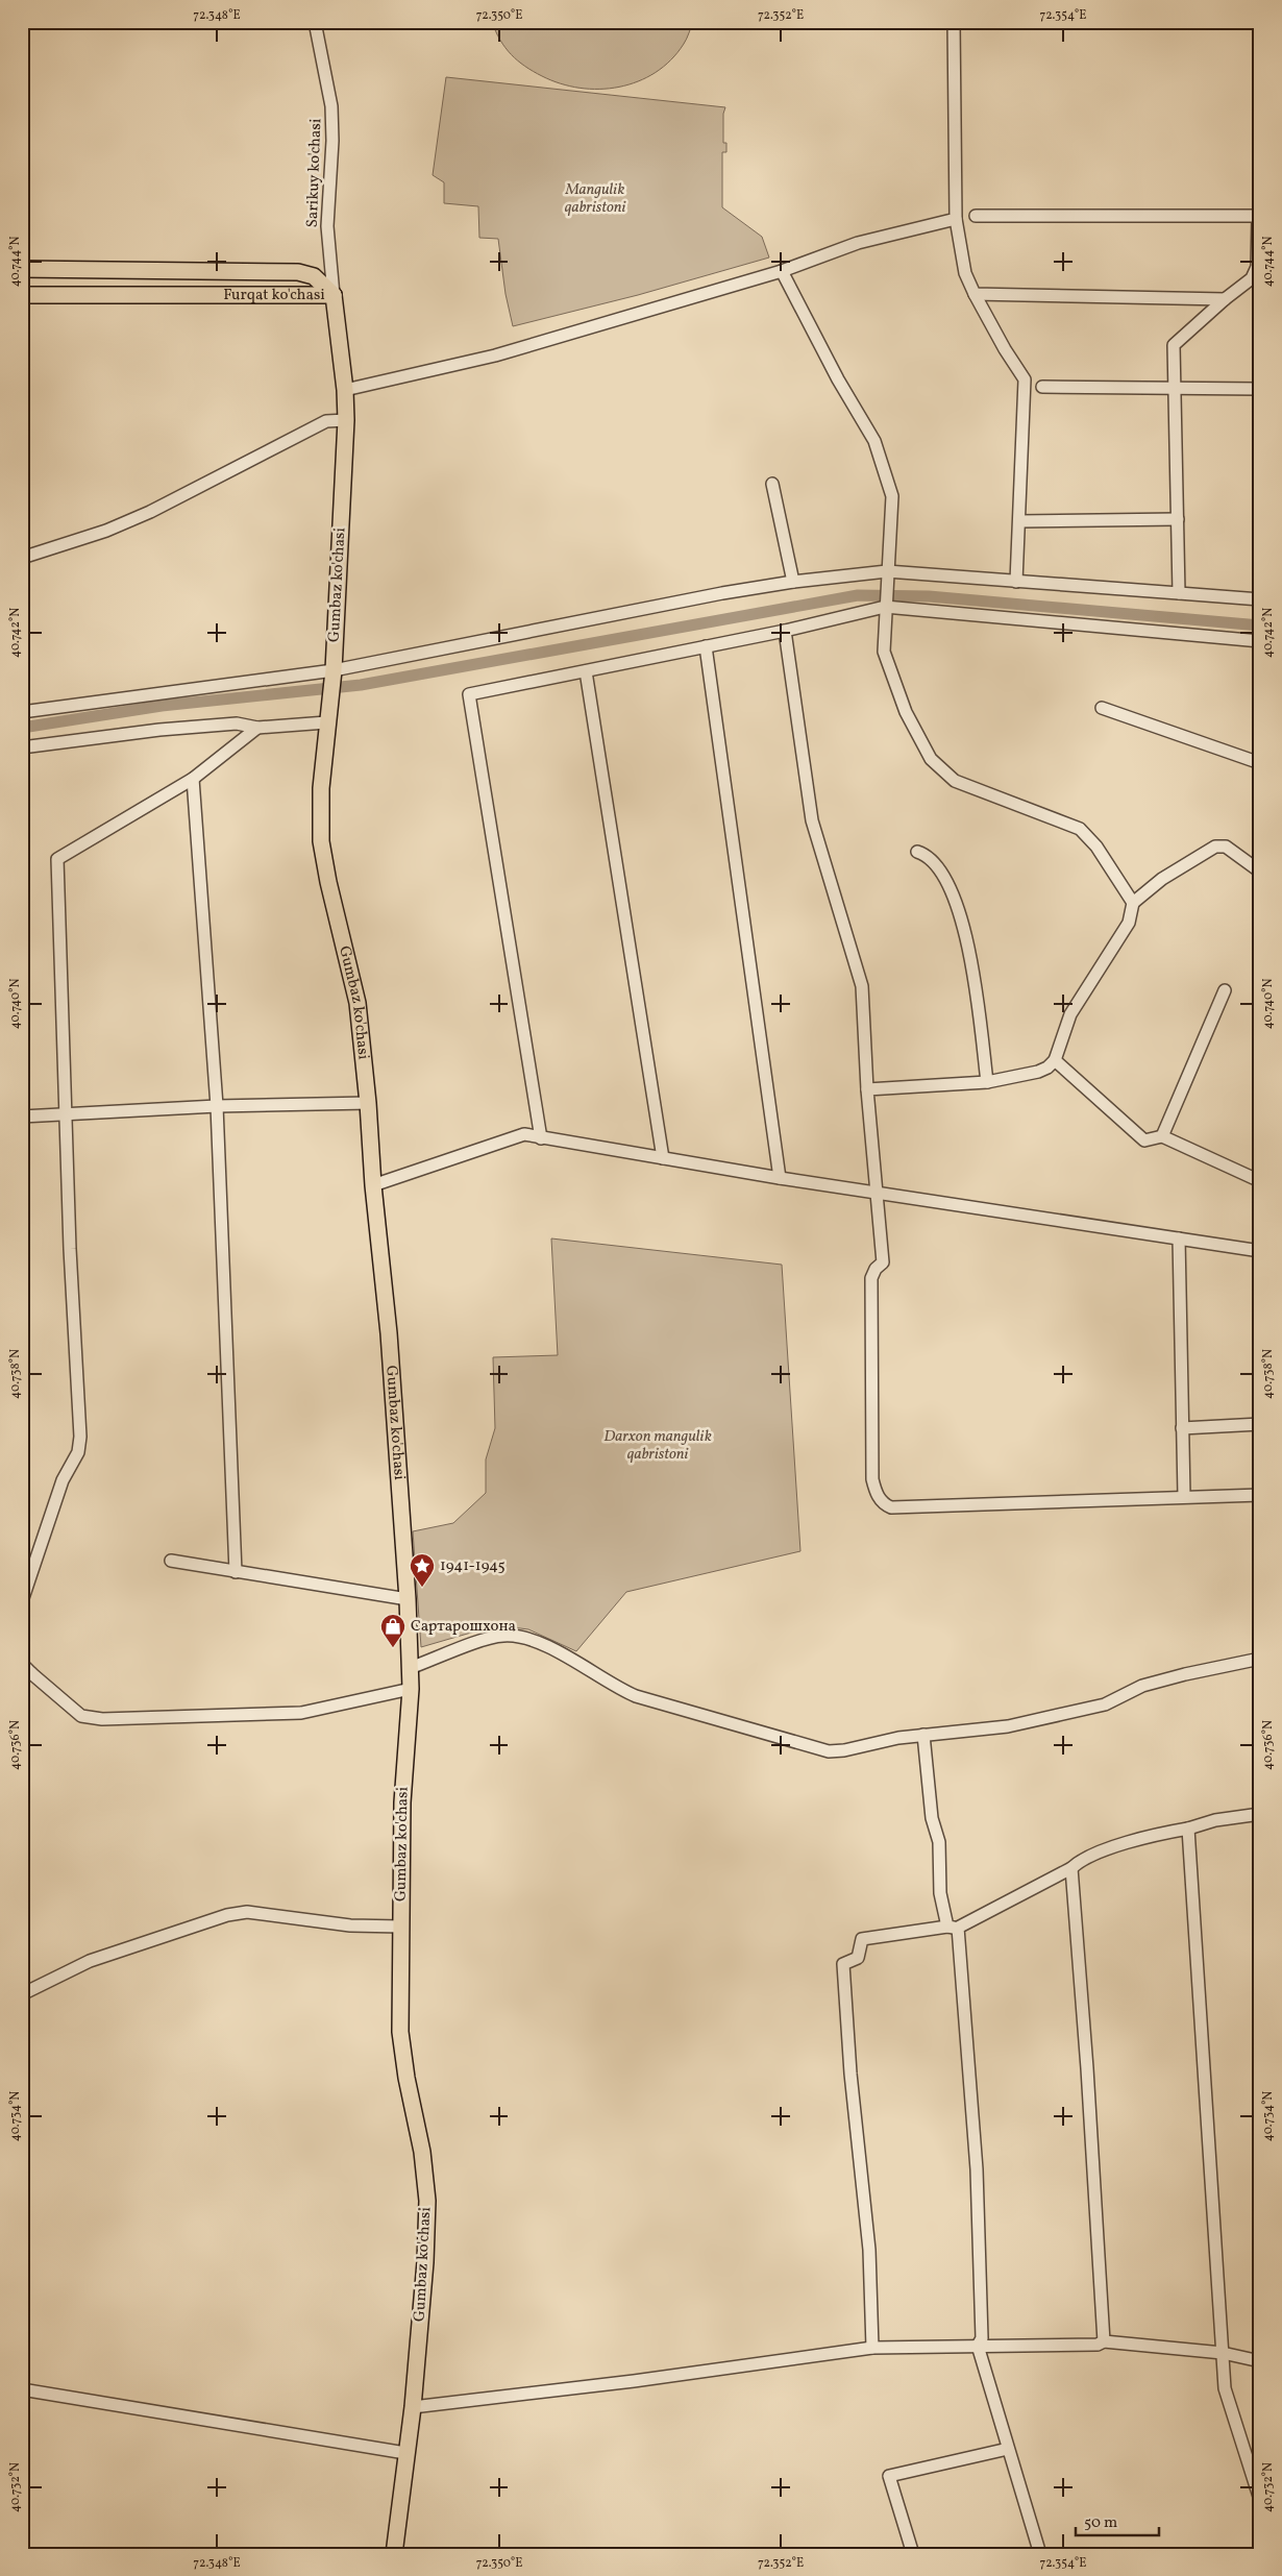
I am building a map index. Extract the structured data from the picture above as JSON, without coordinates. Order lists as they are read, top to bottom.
{
  "streets": {
    "main road": ["Furqat ko'chasi", "Gumbaz ko'chasi"],
    "street": ["Sarikuy ko'chasi"]
  },
  "crossings": [
    ["Sarikuy ko'chasi", "Furqat ko'chasi"],
    ["Sarikuy ko'chasi", "Gumbaz ko'chasi"],
    ["Furqat ko'chasi", "Gumbaz ko'chasi"]
  ],
  "parks": ["Mangulik qabristoni", "Darxon mangulik qabristoni"],
  "places": {
    "place": ["1941-1945"],
    "shop": ["Сартарошхона"]
  },
  "scale_bar": "50 m",
  "coordinates": [
    "72.348°E",
    "72.350°E",
    "72.352°E",
    "72.354°E",
    "40.744°N",
    "40.742°N",
    "40.740°N",
    "40.738°N",
    "40.736°N",
    "40.734°N",
    "40.732°N"
  ]
}
